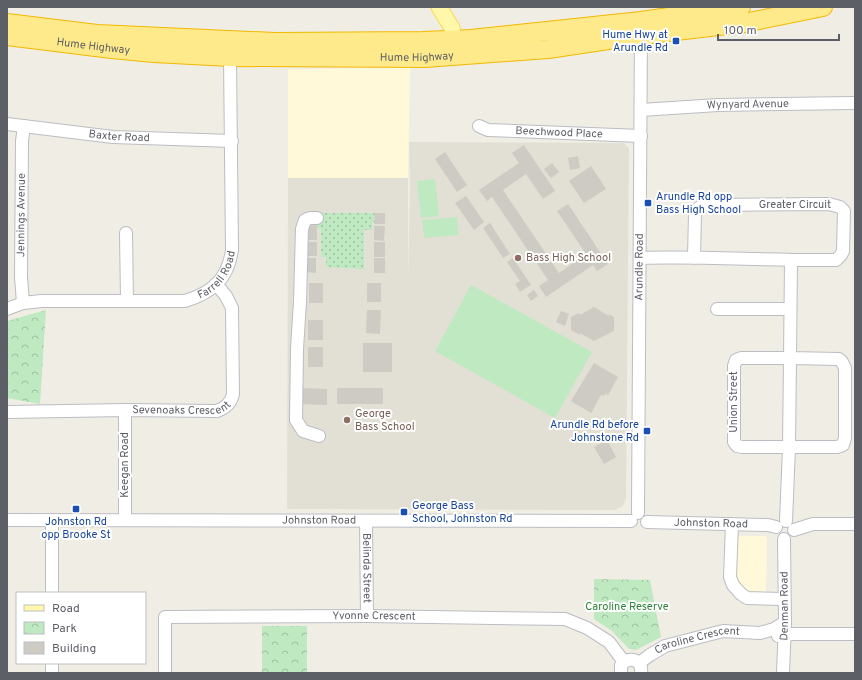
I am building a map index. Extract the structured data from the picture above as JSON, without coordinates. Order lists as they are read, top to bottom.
{
  "streets": {
    "highway": ["Hume Highway"],
    "street": [
      "Wynyard Avenue",
      "Beechwood Place",
      "Baxter Road",
      "Greater Circuit",
      "Jennings Avenue",
      "Arundle Road",
      "Farrell Road",
      "Union Street",
      "Sevenoaks Crescent",
      "Keegan Road",
      "Johnston Road",
      "Belinda Street",
      "Denman Road",
      "Yvonne Crescent",
      "Caroline Crescent"
    ]
  },
  "crossings": [
    ["Hume Highway", "Arundle Road"],
    ["Hume Highway", "Farrell Road"],
    ["Wynyard Avenue", "Arundle Road"],
    ["Beechwood Place", "Arundle Road"],
    ["Baxter Road", "Jennings Avenue"],
    ["Baxter Road", "Farrell Road"],
    ["Greater Circuit", "Arundle Road"],
    ["Jennings Avenue", "Farrell Road"],
    ["Arundle Road", "Johnston Road"],
    ["Farrell Road", "Sevenoaks Crescent"],
    ["Sevenoaks Crescent", "Keegan Road"],
    ["Keegan Road", "Johnston Road"],
    ["Johnston Road", "Belinda Street"],
    ["Johnston Road", "Denman Road"],
    ["Belinda Street", "Yvonne Crescent"],
    ["Denman Road", "Caroline Crescent"]
  ],
  "parks": ["Caroline Reserve"],
  "places": {
    "transit": [
      "Hume Hwy at Arundle Rd",
      "Arundle Rd opp Bass High School",
      "Arundle Rd before Johnstone Rd",
      "Johnston Rd opp Brooke St",
      "George Bass School, Johnston Rd"
    ],
    "other": ["Bass High School", "George Bass School"]
  },
  "legend": ["Road", "Park", "Building"],
  "scale_bar": "100 m"
}
